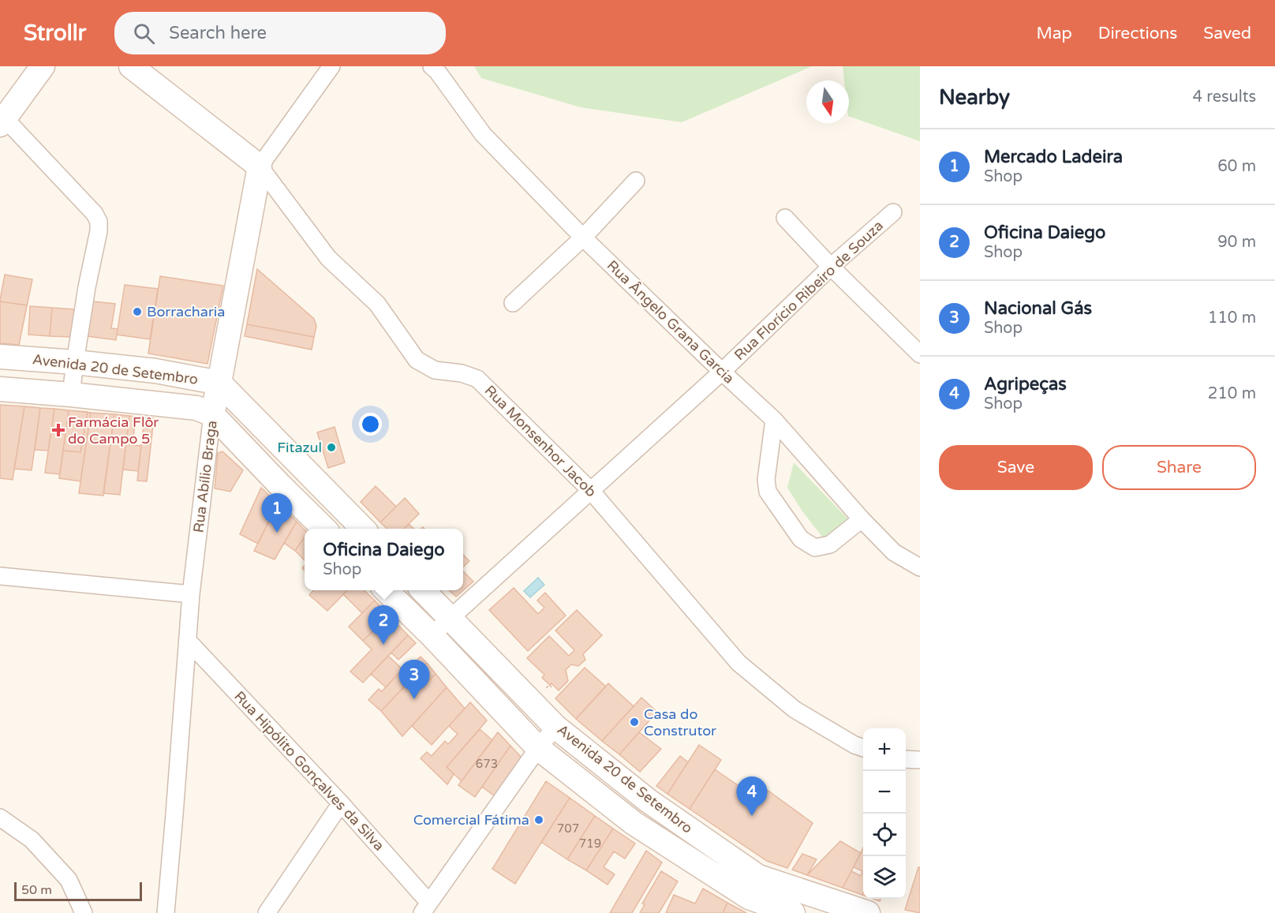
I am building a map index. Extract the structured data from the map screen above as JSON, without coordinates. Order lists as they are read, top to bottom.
{
  "streets": {
    "main road": ["Avenida 20 de Setembro", "Rua Monsenhor Jacob", "Rua Abílio Braga"],
    "street": ["Rua Florício Ribeiro de Souza", "Rua Ângelo Grana Garcia", "Rua Hipólito Gonçalves da Silva"]
  },
  "crossings": [
    ["Rua Florício Ribeiro de Souza", "Rua Ângelo Grana Garcia"],
    ["Rua Florício Ribeiro de Souza", "Avenida 20 de Setembro"],
    ["Rua Florício Ribeiro de Souza", "Rua Monsenhor Jacob"],
    ["Avenida 20 de Setembro", "Rua Abílio Braga"],
    ["Rua Monsenhor Jacob", "Rua Abílio Braga"],
    ["Rua Abílio Braga", "Rua Hipólito Gonçalves da Silva"]
  ],
  "places": {
    "other": [
      "Borracharia",
      "Fitazul",
      "Casa do Construtor",
      "Comercial Fátima"
    ],
    "health": ["Farmácia Flôr do Campo 5"]
  },
  "house_numbers": ["673", "707", "719"],
  "scale_bar": "50 m",
  "north": "bottom",
  "page": {
    "header": "Strollr",
    "search": "Search here",
    "nav": ["Map", "Directions", "Saved"],
    "heading": ["Nearby", "4 results"],
    "list": [
      {
        "mark": "1",
        "name": "Mercado Ladeira",
        "note": "Shop",
        "value": "60 m"
      },
      {
        "mark": "2",
        "name": "Oficina Daiego",
        "note": "Shop",
        "value": "90 m"
      },
      {
        "mark": "3",
        "name": "Nacional Gás",
        "note": "Shop",
        "value": "110 m"
      },
      {
        "mark": "4",
        "name": "Agripeças",
        "note": "Shop",
        "value": "210 m"
      }
    ],
    "buttons": ["Save", "Share"],
    "pins": [
      "1",
      "2",
      "3",
      "4"
    ],
    "popup": ["Oficina Daiego", "Shop"],
    "map_buttons": ["+", "−"],
    "scale": "50 m"
  }
}
